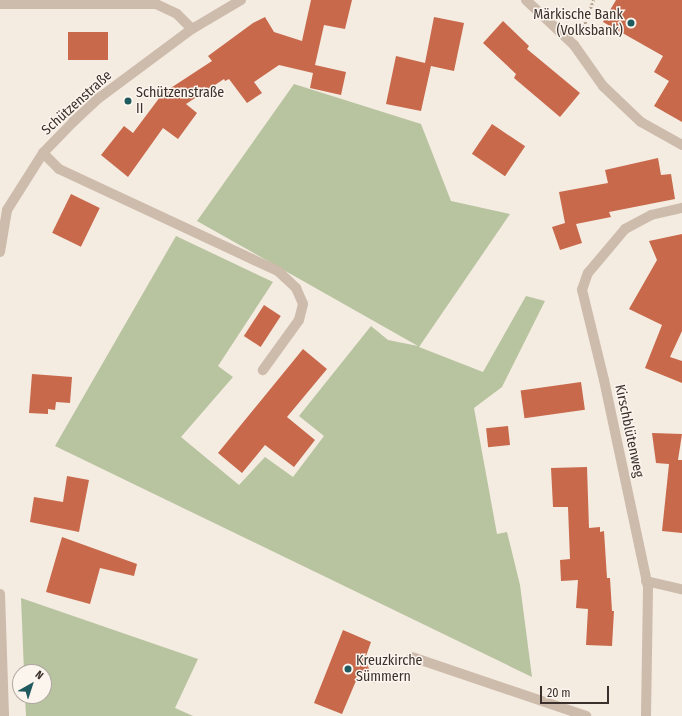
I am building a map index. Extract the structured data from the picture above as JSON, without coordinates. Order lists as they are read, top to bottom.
{
  "streets": {
    "street": ["Schützenstraße", "Kirschblütenweg"]
  },
  "places": ["Märkische Bank (Volksbank)", "Schützenstraße II", "Kreuzkirche Sümmern"],
  "scale_bar": "20 m",
  "north": "top right"
}
